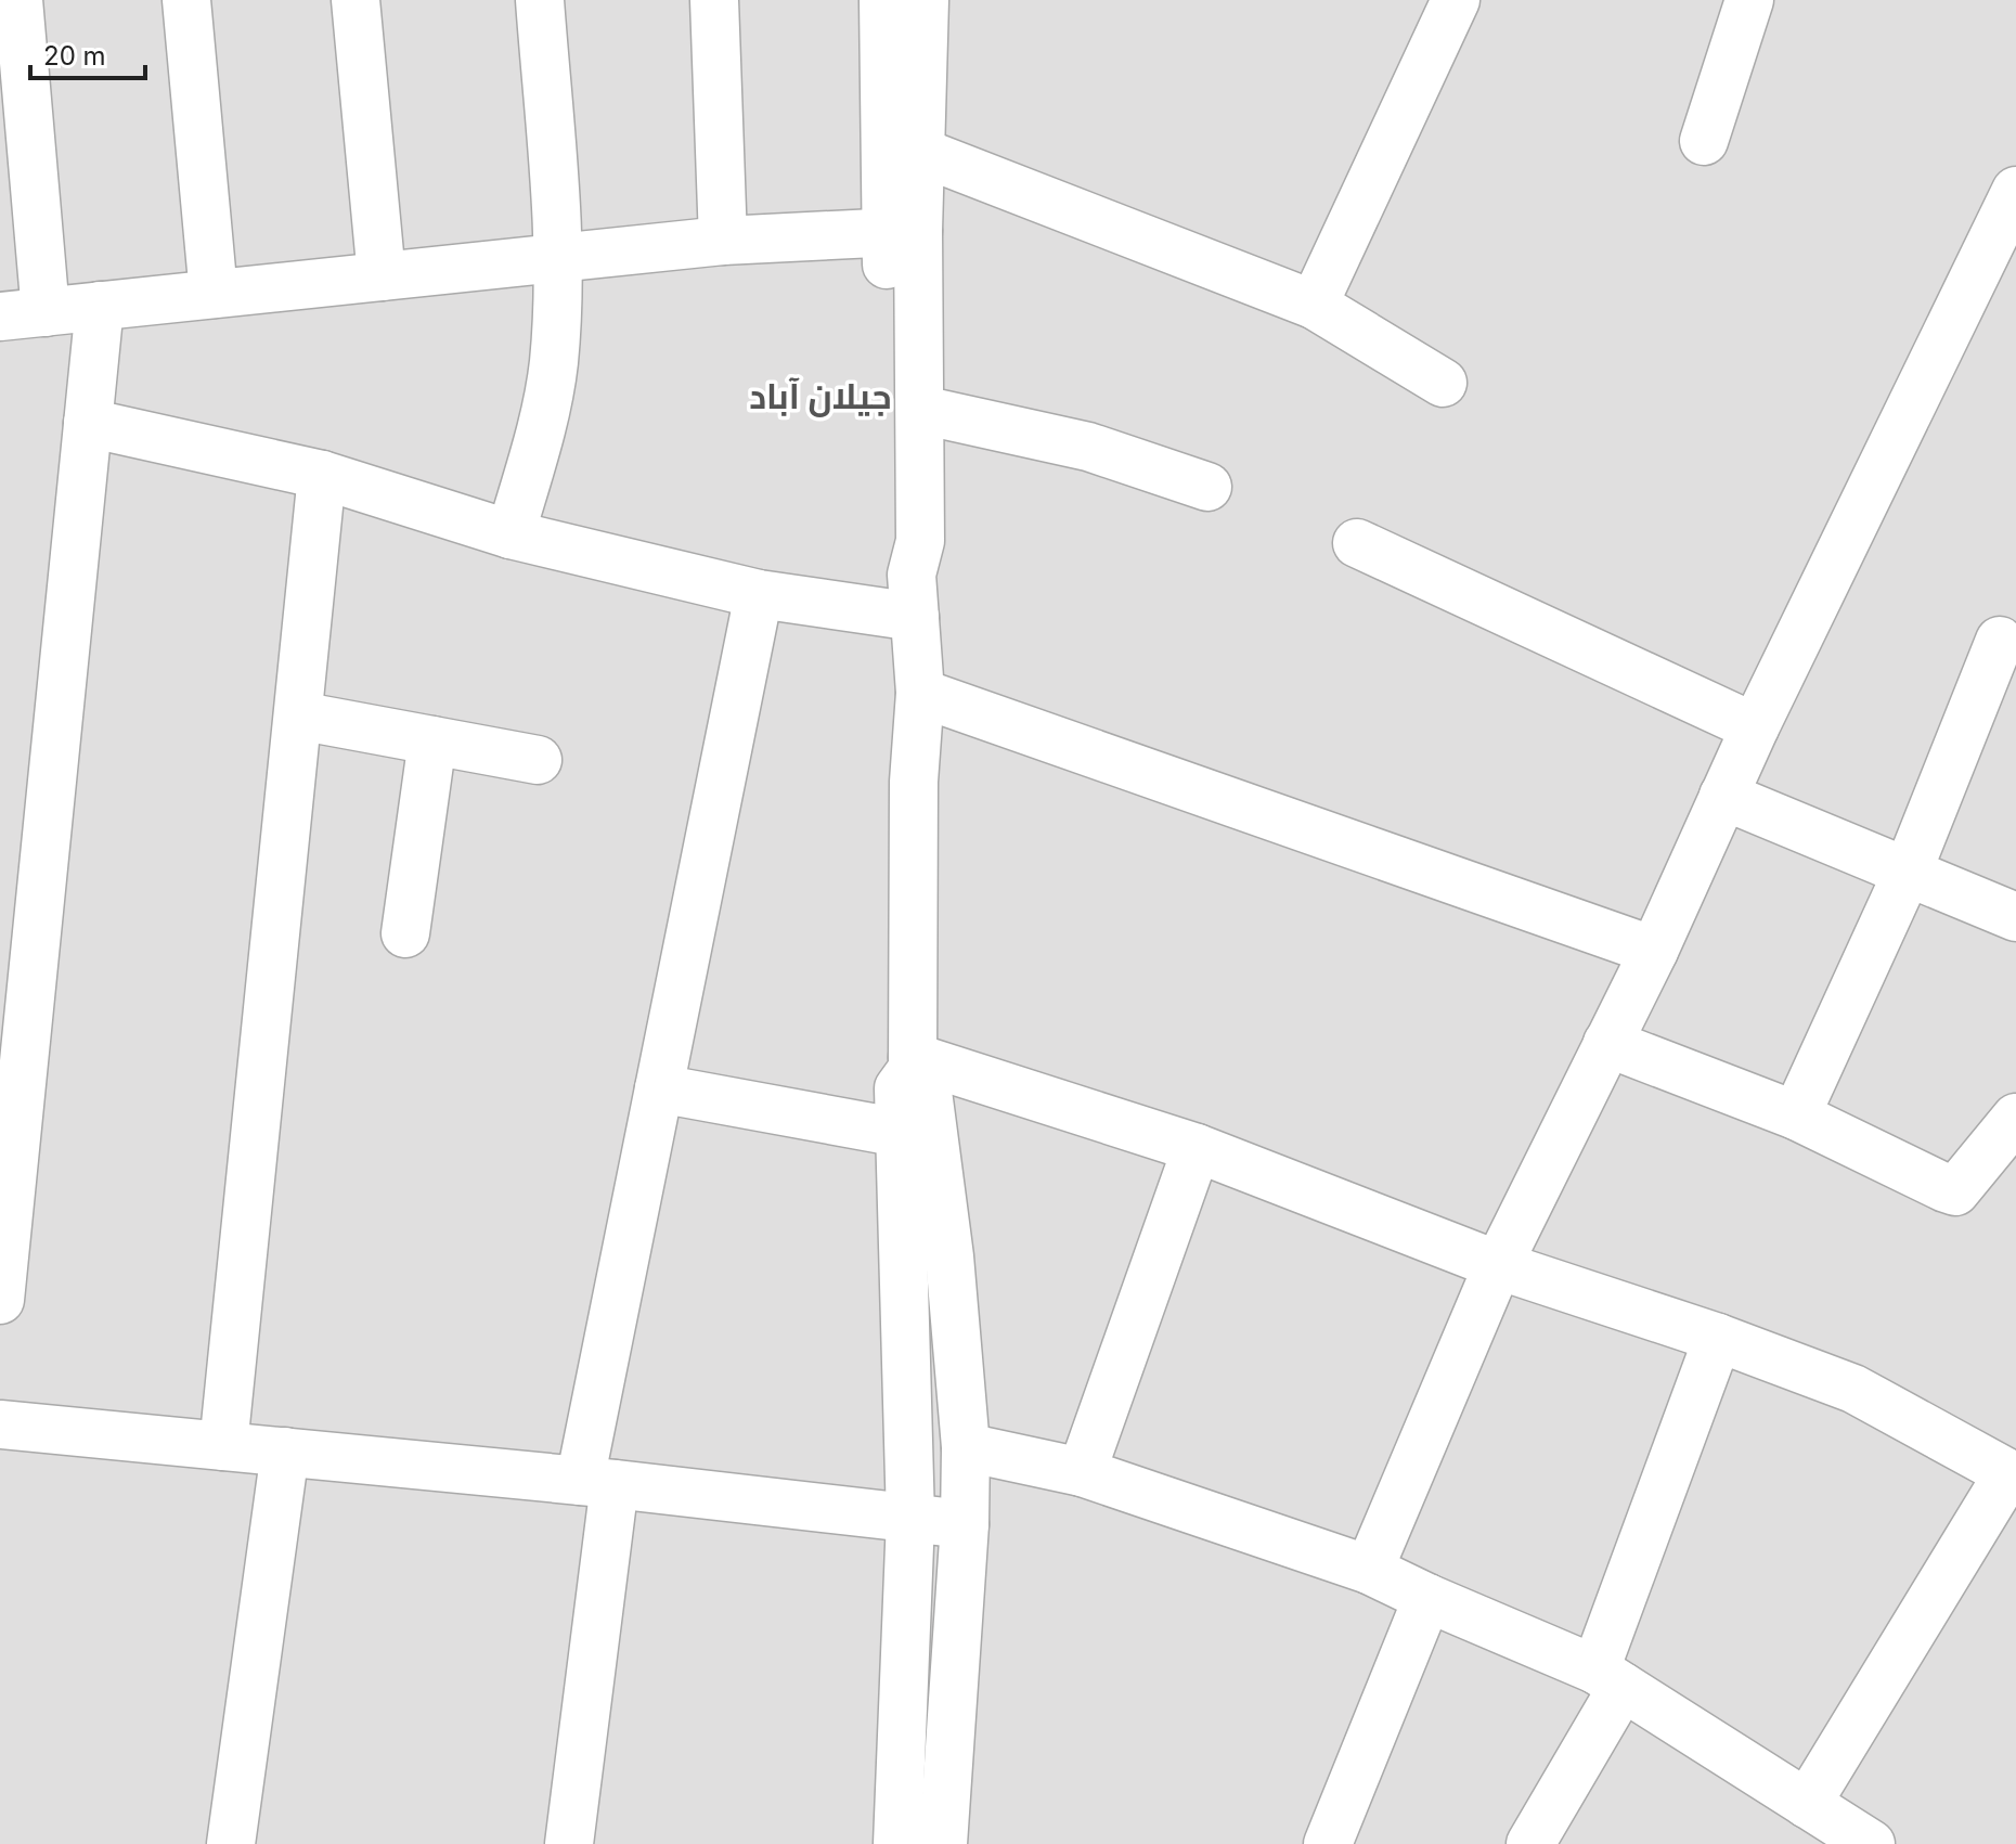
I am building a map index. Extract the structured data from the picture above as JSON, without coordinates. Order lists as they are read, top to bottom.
{
  "districts": ["جیلان آباد"],
  "scale_bar": "20 m"
}
